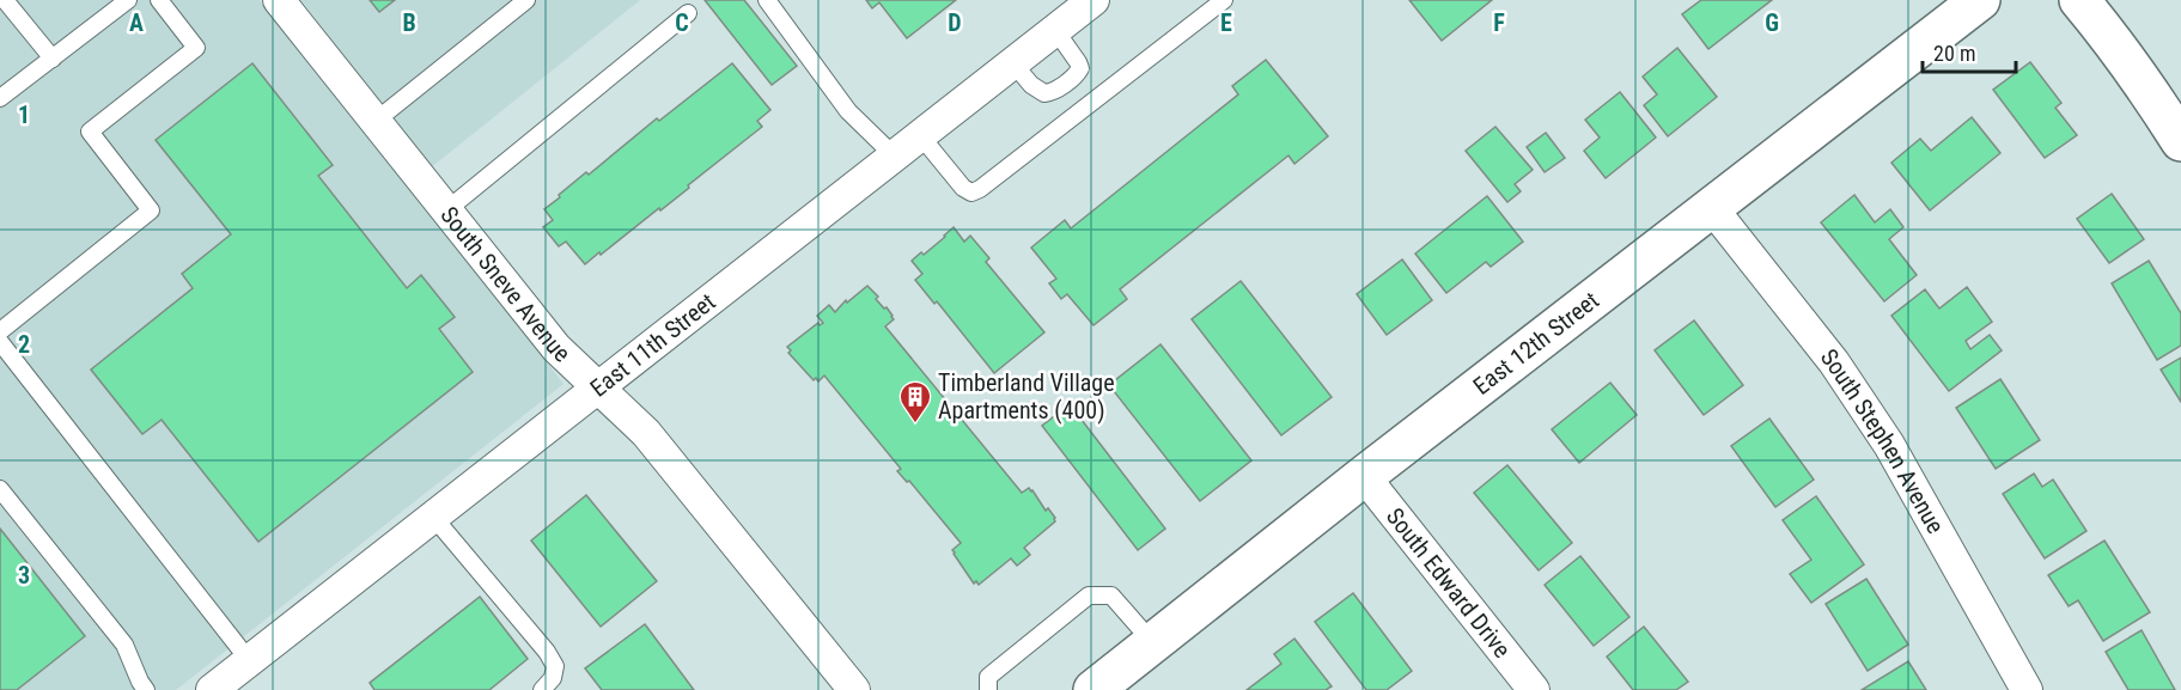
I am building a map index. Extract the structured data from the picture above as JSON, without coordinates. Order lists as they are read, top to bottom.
{
  "streets": {
    "street": [
      "South Sneve Avenue",
      "East 11th Street",
      "East 12th Street",
      "South Stephen Avenue",
      "South Edward Drive"
    ]
  },
  "crossings": [
    ["South Sneve Avenue", "East 11th Street"],
    ["East 12th Street", "South Stephen Avenue"],
    ["East 12th Street", "South Edward Drive"]
  ],
  "places": {
    "building": ["Timberland Village Apartments (400)"]
  },
  "scale_bar": "20 m",
  "grid": {
    "columns": [
      "A",
      "B",
      "C",
      "D",
      "E",
      "F",
      "G"
    ],
    "rows": ["1", "2", "3"]
  }
}
